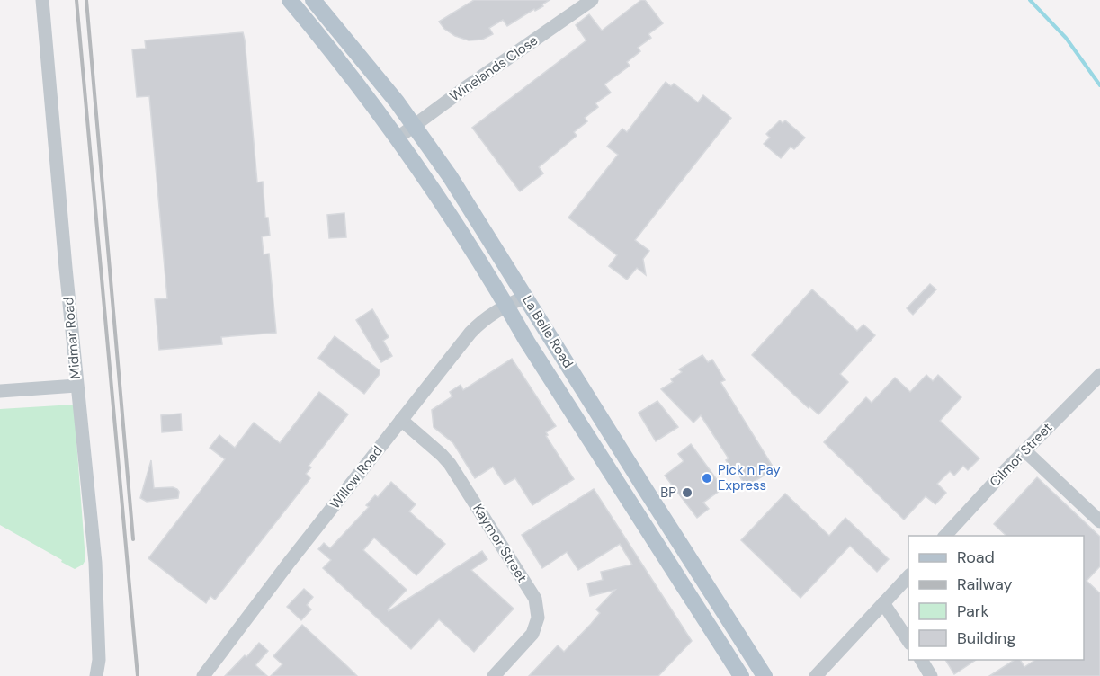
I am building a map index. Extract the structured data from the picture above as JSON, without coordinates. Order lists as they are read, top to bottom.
{
  "streets": {
    "main road": ["La Belle Road"],
    "street": [
      "Winelands Close",
      "Midmar Road",
      "Cilmor Street",
      "Willow Road",
      "Kaymor Street"
    ]
  },
  "crossings": [
    ["Winelands Close", "La Belle Road"],
    ["La Belle Road", "Willow Road"],
    ["Willow Road", "Kaymor Street"]
  ],
  "places": ["Pick n Pay Express", "BP"],
  "legend": [
    "Road",
    "Railway",
    "Park",
    "Building"
  ]
}
